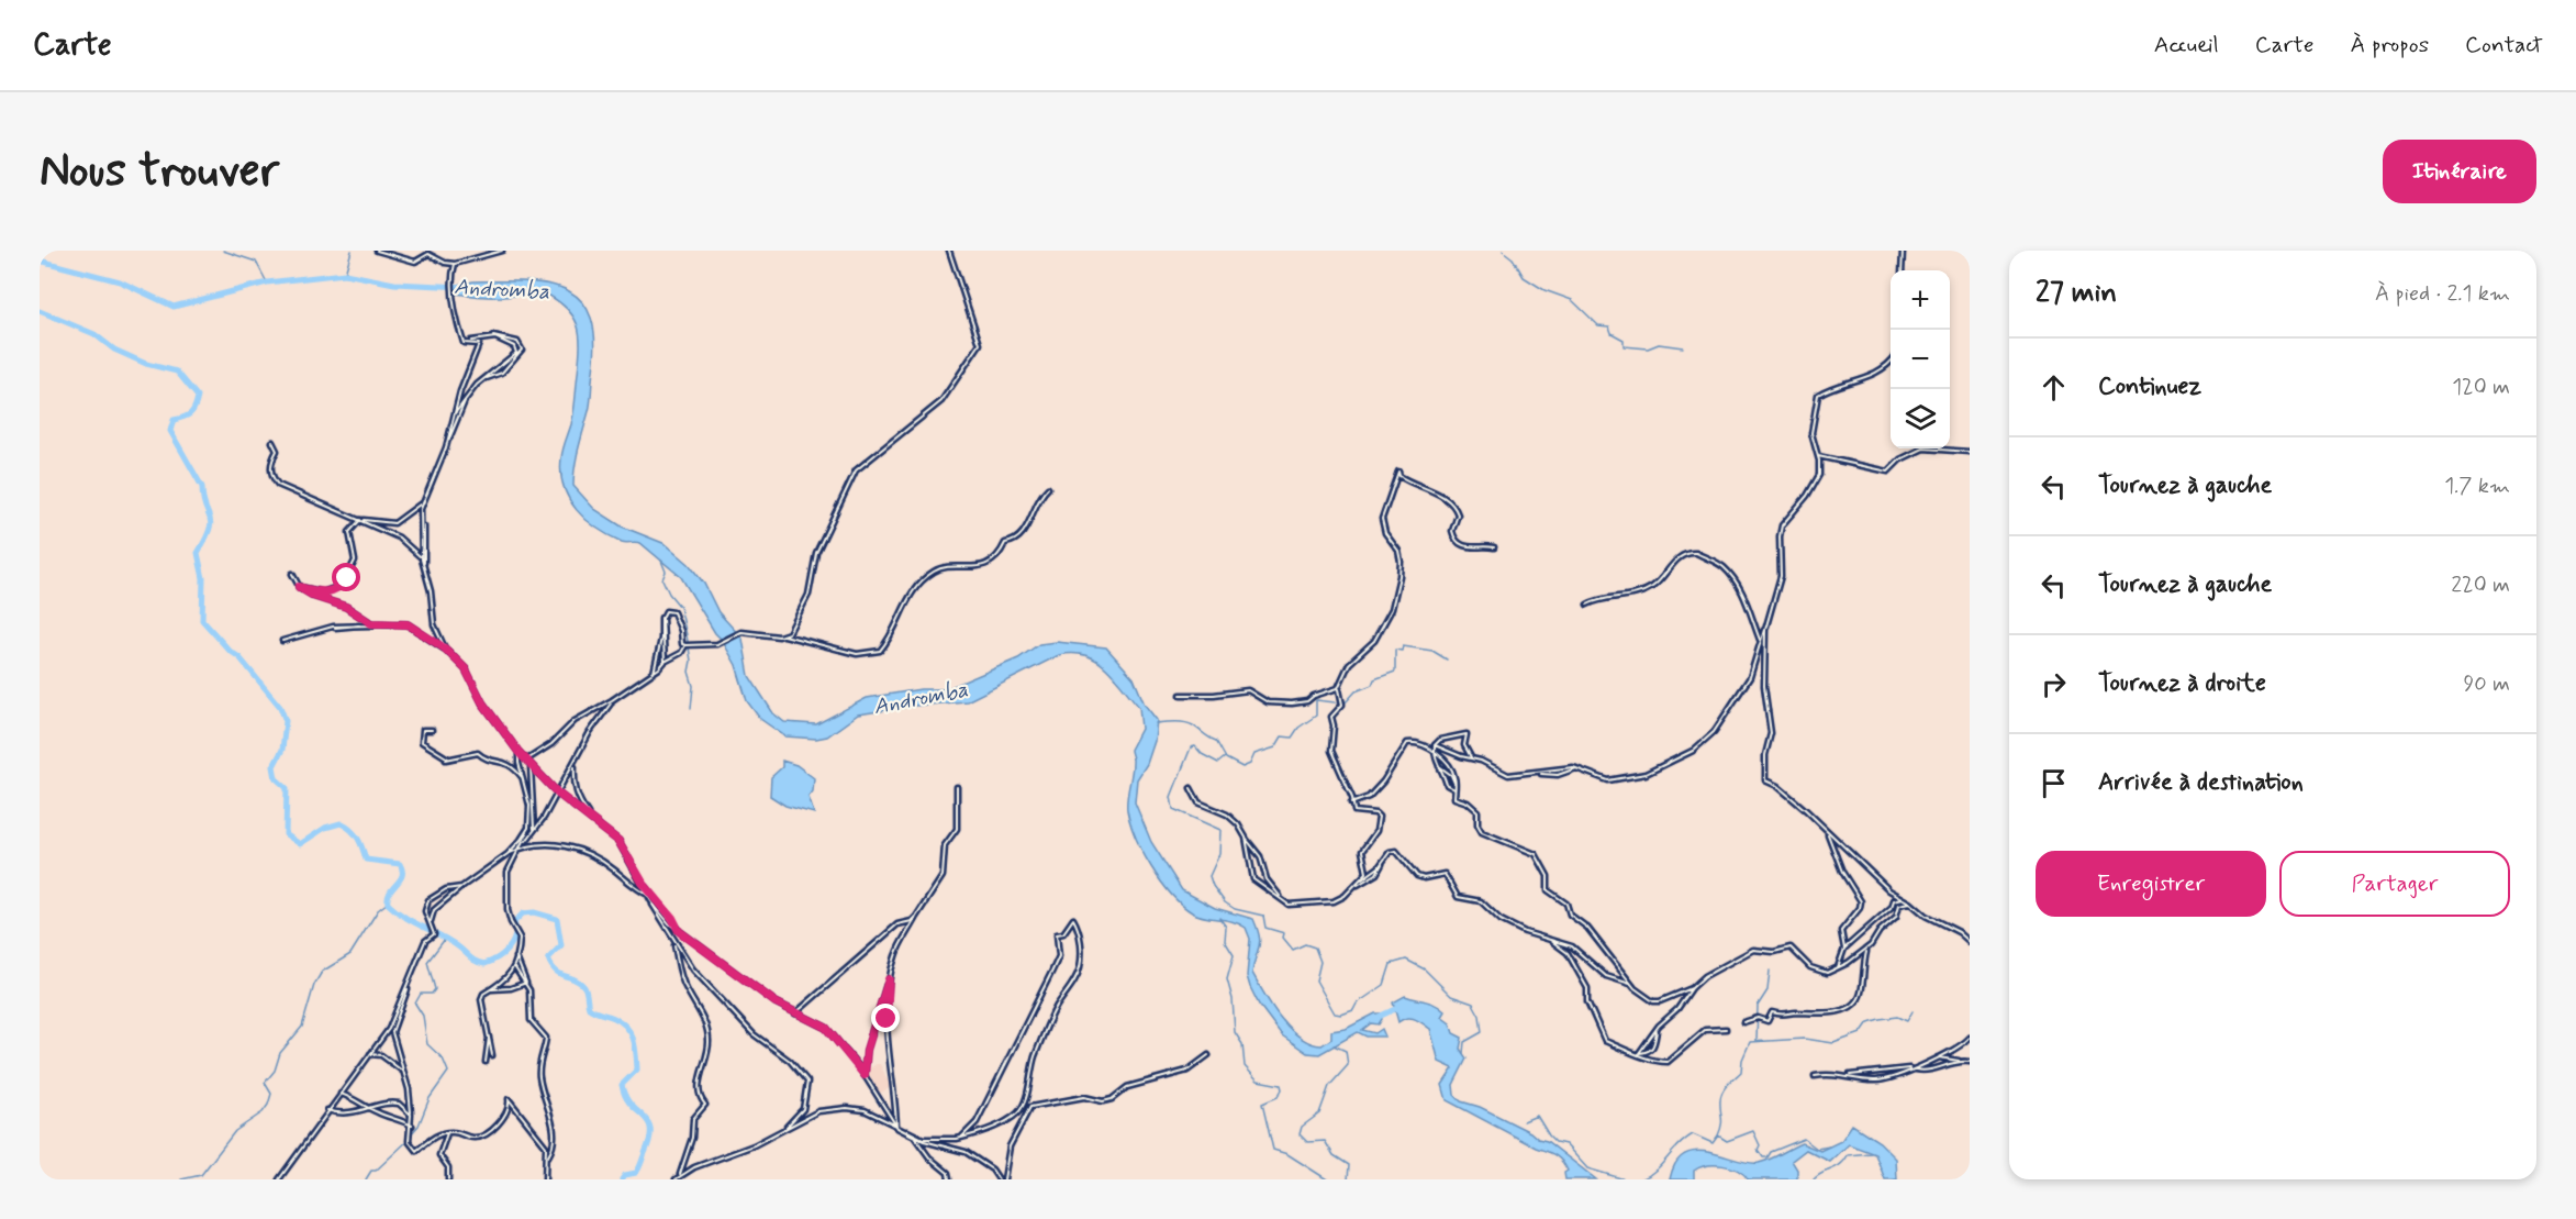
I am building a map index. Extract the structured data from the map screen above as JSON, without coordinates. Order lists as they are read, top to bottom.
{
  "water": ["Andromba"],
  "page": {
    "header": "Carte",
    "nav": [
      "Accueil",
      "Carte",
      "À propos",
      "Contact"
    ],
    "buttons": [
      "Itinéraire",
      ["Enregistrer", "Partager"]
    ],
    "title": "Nous trouver",
    "heading": ["27 min", "À pied · 2.1 km"],
    "map_buttons": ["+", "−"],
    "list": [
      ["Continuez", "120 m"],
      ["Tournez à gauche", "1.7 km"],
      ["Tournez à gauche", "220 m"],
      ["Tournez à droite", "90 m"],
      "Arrivée à destination"
    ]
  }
}
